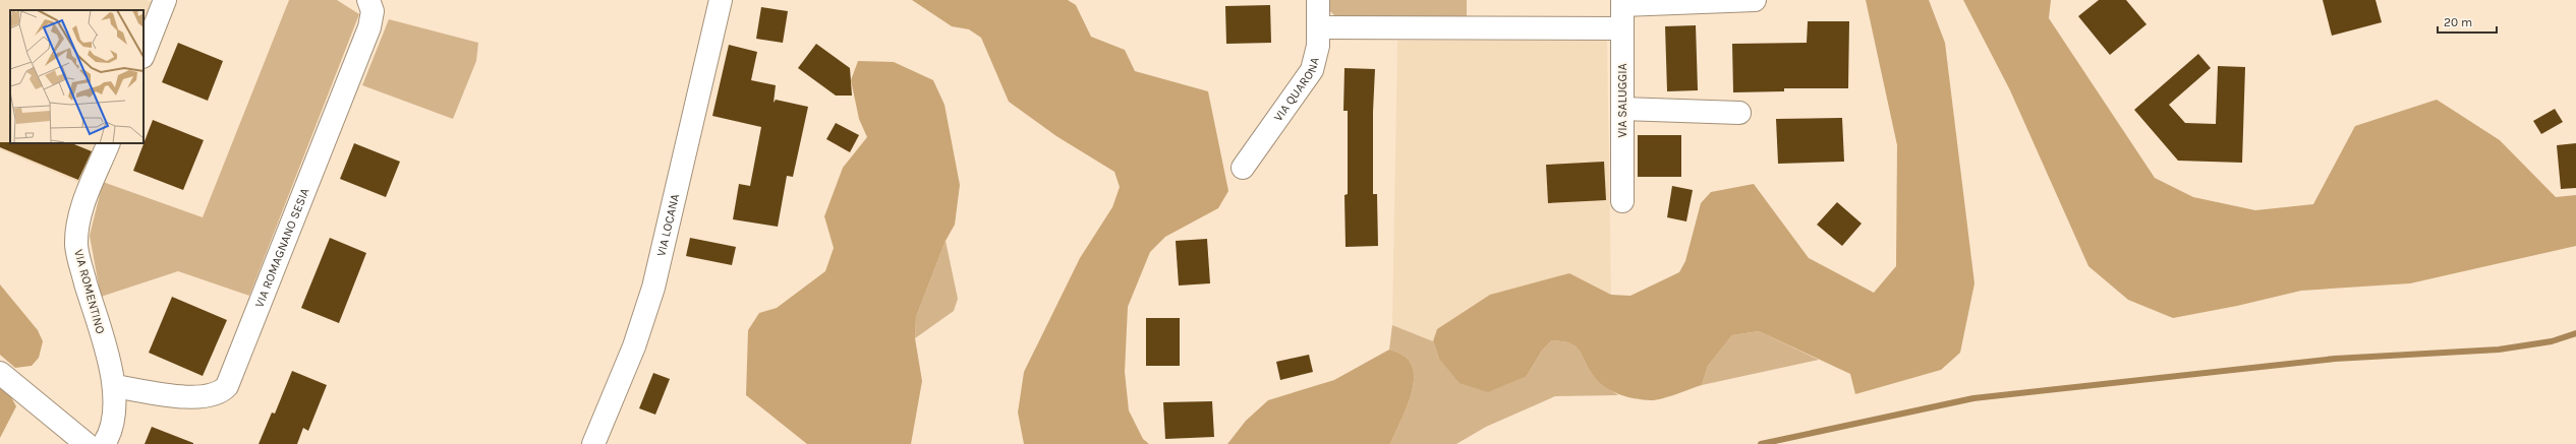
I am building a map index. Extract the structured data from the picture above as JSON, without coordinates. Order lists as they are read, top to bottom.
{
  "streets": {
    "street": [
      "VIA QUARONA",
      "VIA SALUGGIA",
      "VIA LOCANA",
      "VIA ROMAGNANO SESIA",
      "VIA ROMENTINO"
    ]
  },
  "crossings": [
    ["VIA ROMAGNANO SESIA", "VIA ROMENTINO"]
  ],
  "scale_bar": "20 m"
}
